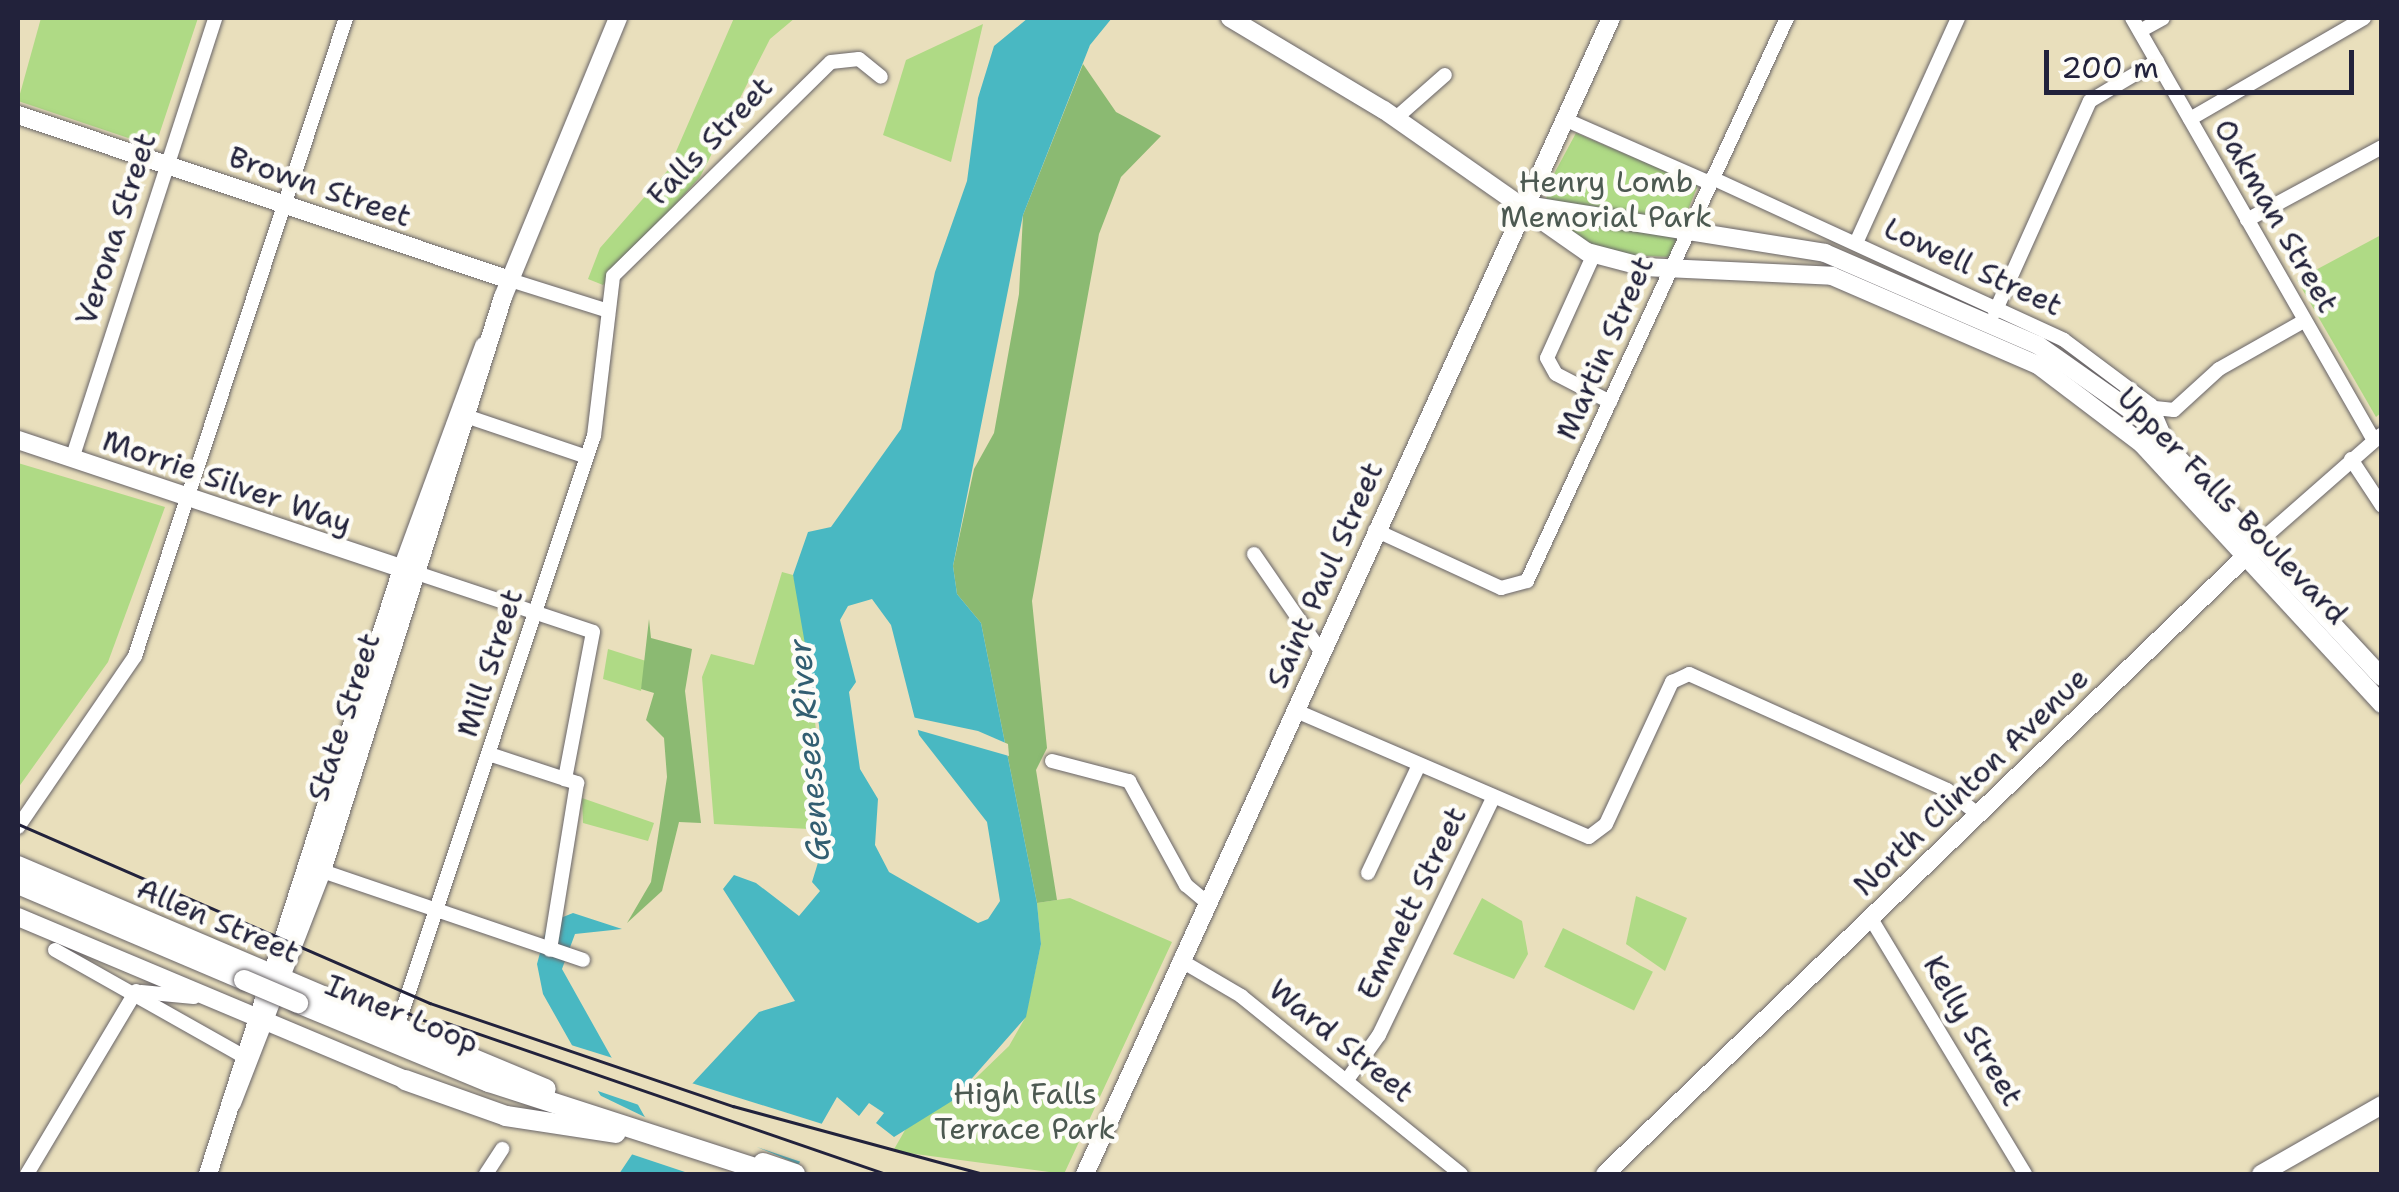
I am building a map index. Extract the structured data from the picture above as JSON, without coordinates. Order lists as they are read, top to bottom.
{
  "streets": {
    "highway": ["Inner Loop"],
    "main road": [
      "Brown Street",
      "Morrie Silver Way",
      "Upper Falls Boulevard",
      "Saint Paul Street",
      "State Street",
      "North Clinton Avenue",
      "Allen Street"
    ],
    "street": [
      "Falls Street",
      "Oakman Street",
      "Verona Street",
      "Lowell Street",
      "Martin Street",
      "Mill Street",
      "Emmett Street",
      "Kelly Street",
      "Ward Street"
    ]
  },
  "crossings": [
    ["Falls Street", "Brown Street"],
    ["Falls Street", "Mill Street"],
    ["Brown Street", "Verona Street"],
    ["Brown Street", "Mill Street"],
    ["Brown Street", "State Street"],
    ["Oakman Street", "North Clinton Avenue"],
    ["Verona Street", "Morrie Silver Way"],
    ["Lowell Street", "Martin Street"],
    ["Lowell Street", "Upper Falls Boulevard"],
    ["Lowell Street", "Saint Paul Street"],
    ["Martin Street", "Upper Falls Boulevard"],
    ["Martin Street", "Saint Paul Street"],
    ["Morrie Silver Way", "State Street"],
    ["Upper Falls Boulevard", "Saint Paul Street"],
    ["Upper Falls Boulevard", "North Clinton Avenue"],
    ["Saint Paul Street", "Ward Street"],
    ["Mill Street", "Allen Street"],
    ["State Street", "Allen Street"],
    ["North Clinton Avenue", "Kelly Street"],
    ["Emmett Street", "Ward Street"],
    ["Allen Street", "Inner Loop"]
  ],
  "water": ["Genesee River"],
  "parks": ["Henry Lomb Memorial Park", "High Falls Terrace Park"],
  "scale_bar": "200 m"
}
